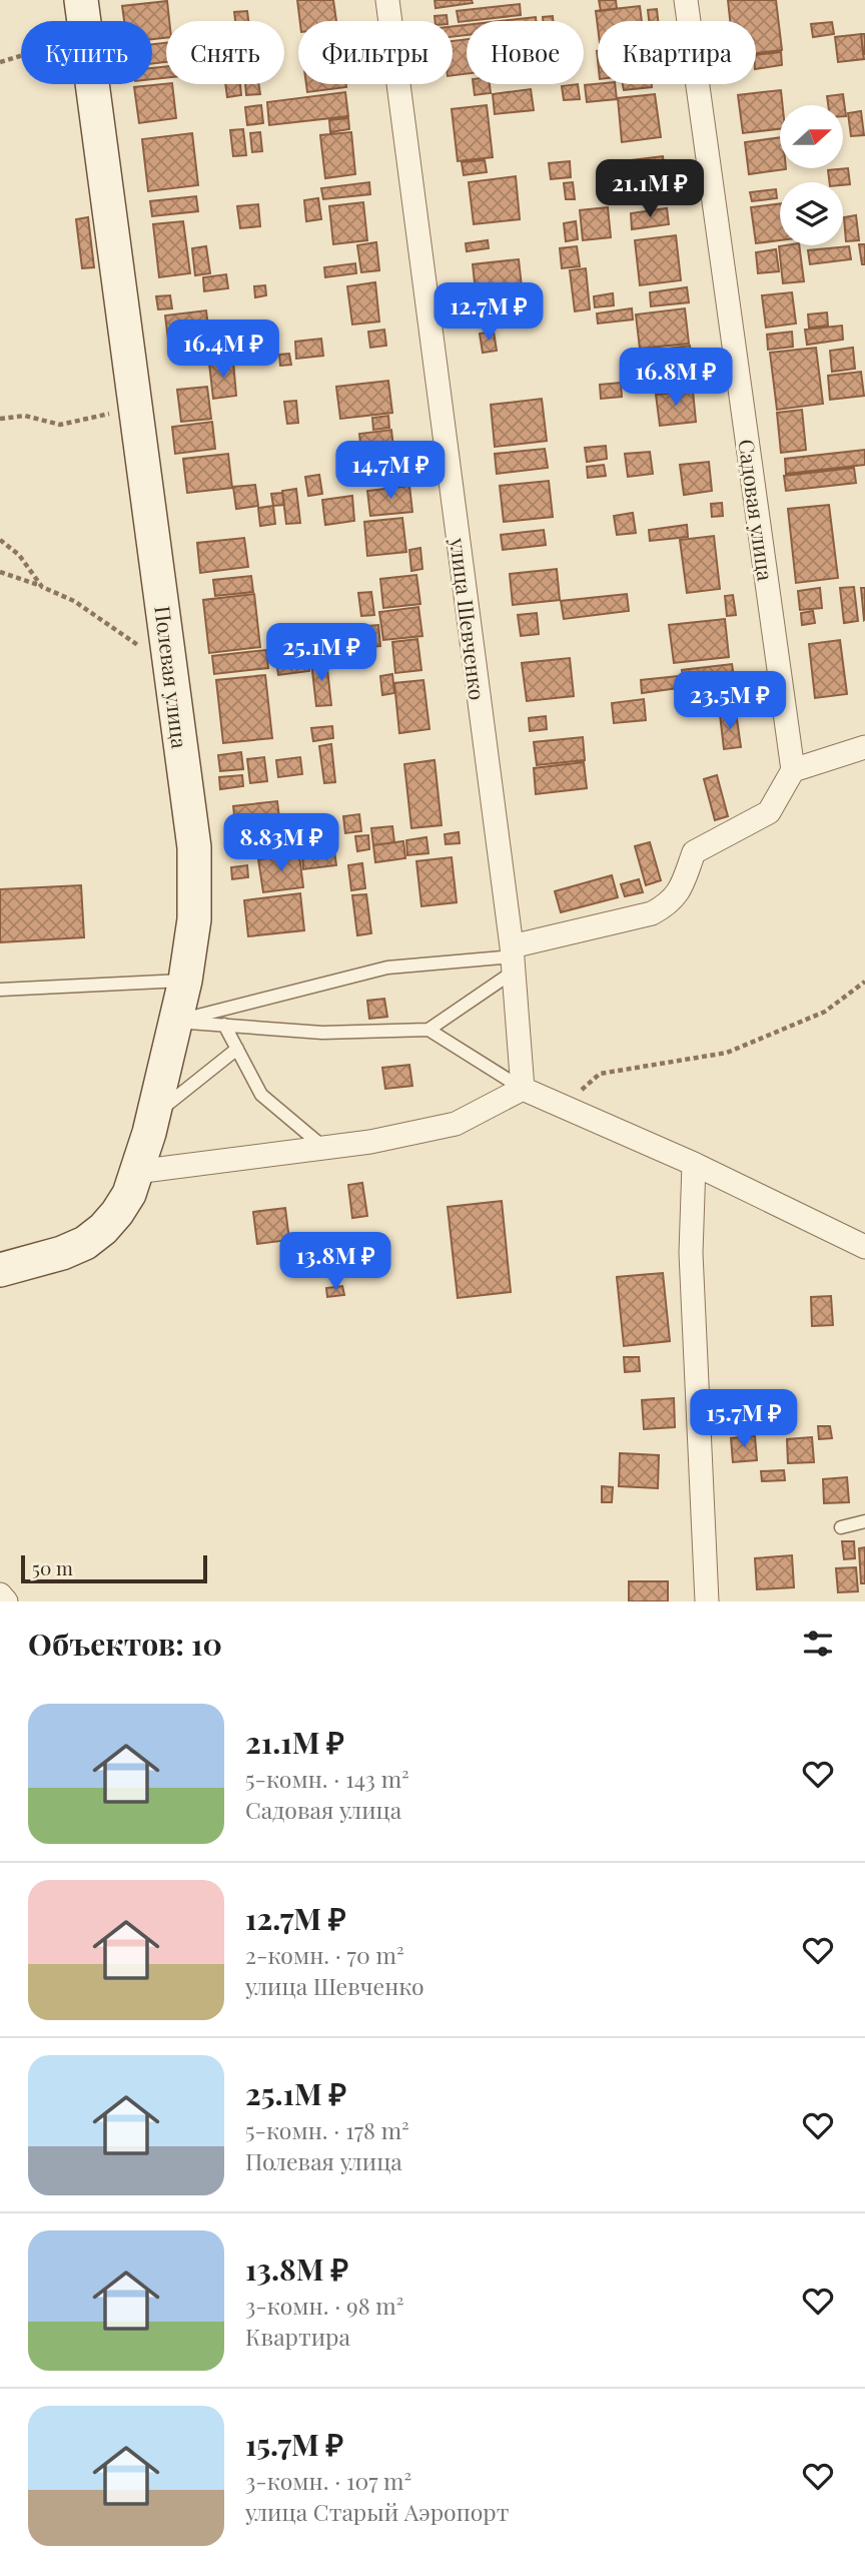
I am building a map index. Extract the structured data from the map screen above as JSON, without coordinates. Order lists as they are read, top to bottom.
{
  "streets": {
    "street": ["Садовая улица", "улица Шевченко", "Полевая улица"]
  },
  "scale_bar": "50 m",
  "north": "right",
  "page": {
    "chip": [
      "Купить",
      "Снять",
      "Фильтры",
      "Новое",
      "Квартира"
    ],
    "price": [
      "21.1M ₽",
      "12.7M ₽",
      "16.4M ₽",
      "16.8M ₽",
      "14.7M ₽",
      "25.1M ₽",
      "23.5M ₽",
      "8.83M ₽",
      "13.8M ₽",
      "15.7M ₽"
    ],
    "scale": "50 m",
    "heading": "Объектов: 10",
    "list": [
      {
        "name": "21.1M ₽",
        "note": "5-комн. · 143 m² · Садовая улица"
      },
      {
        "name": "12.7M ₽",
        "note": "2-комн. · 70 m² · улица Шевченко"
      },
      {
        "name": "25.1M ₽",
        "note": "5-комн. · 178 m² · Полевая улица"
      },
      {
        "name": "13.8M ₽",
        "note": "3-комн. · 98 m² · Квартира"
      },
      {
        "name": "15.7M ₽",
        "note": "3-комн. · 107 m² · улица Старый Аэропорт"
      }
    ]
  }
}
